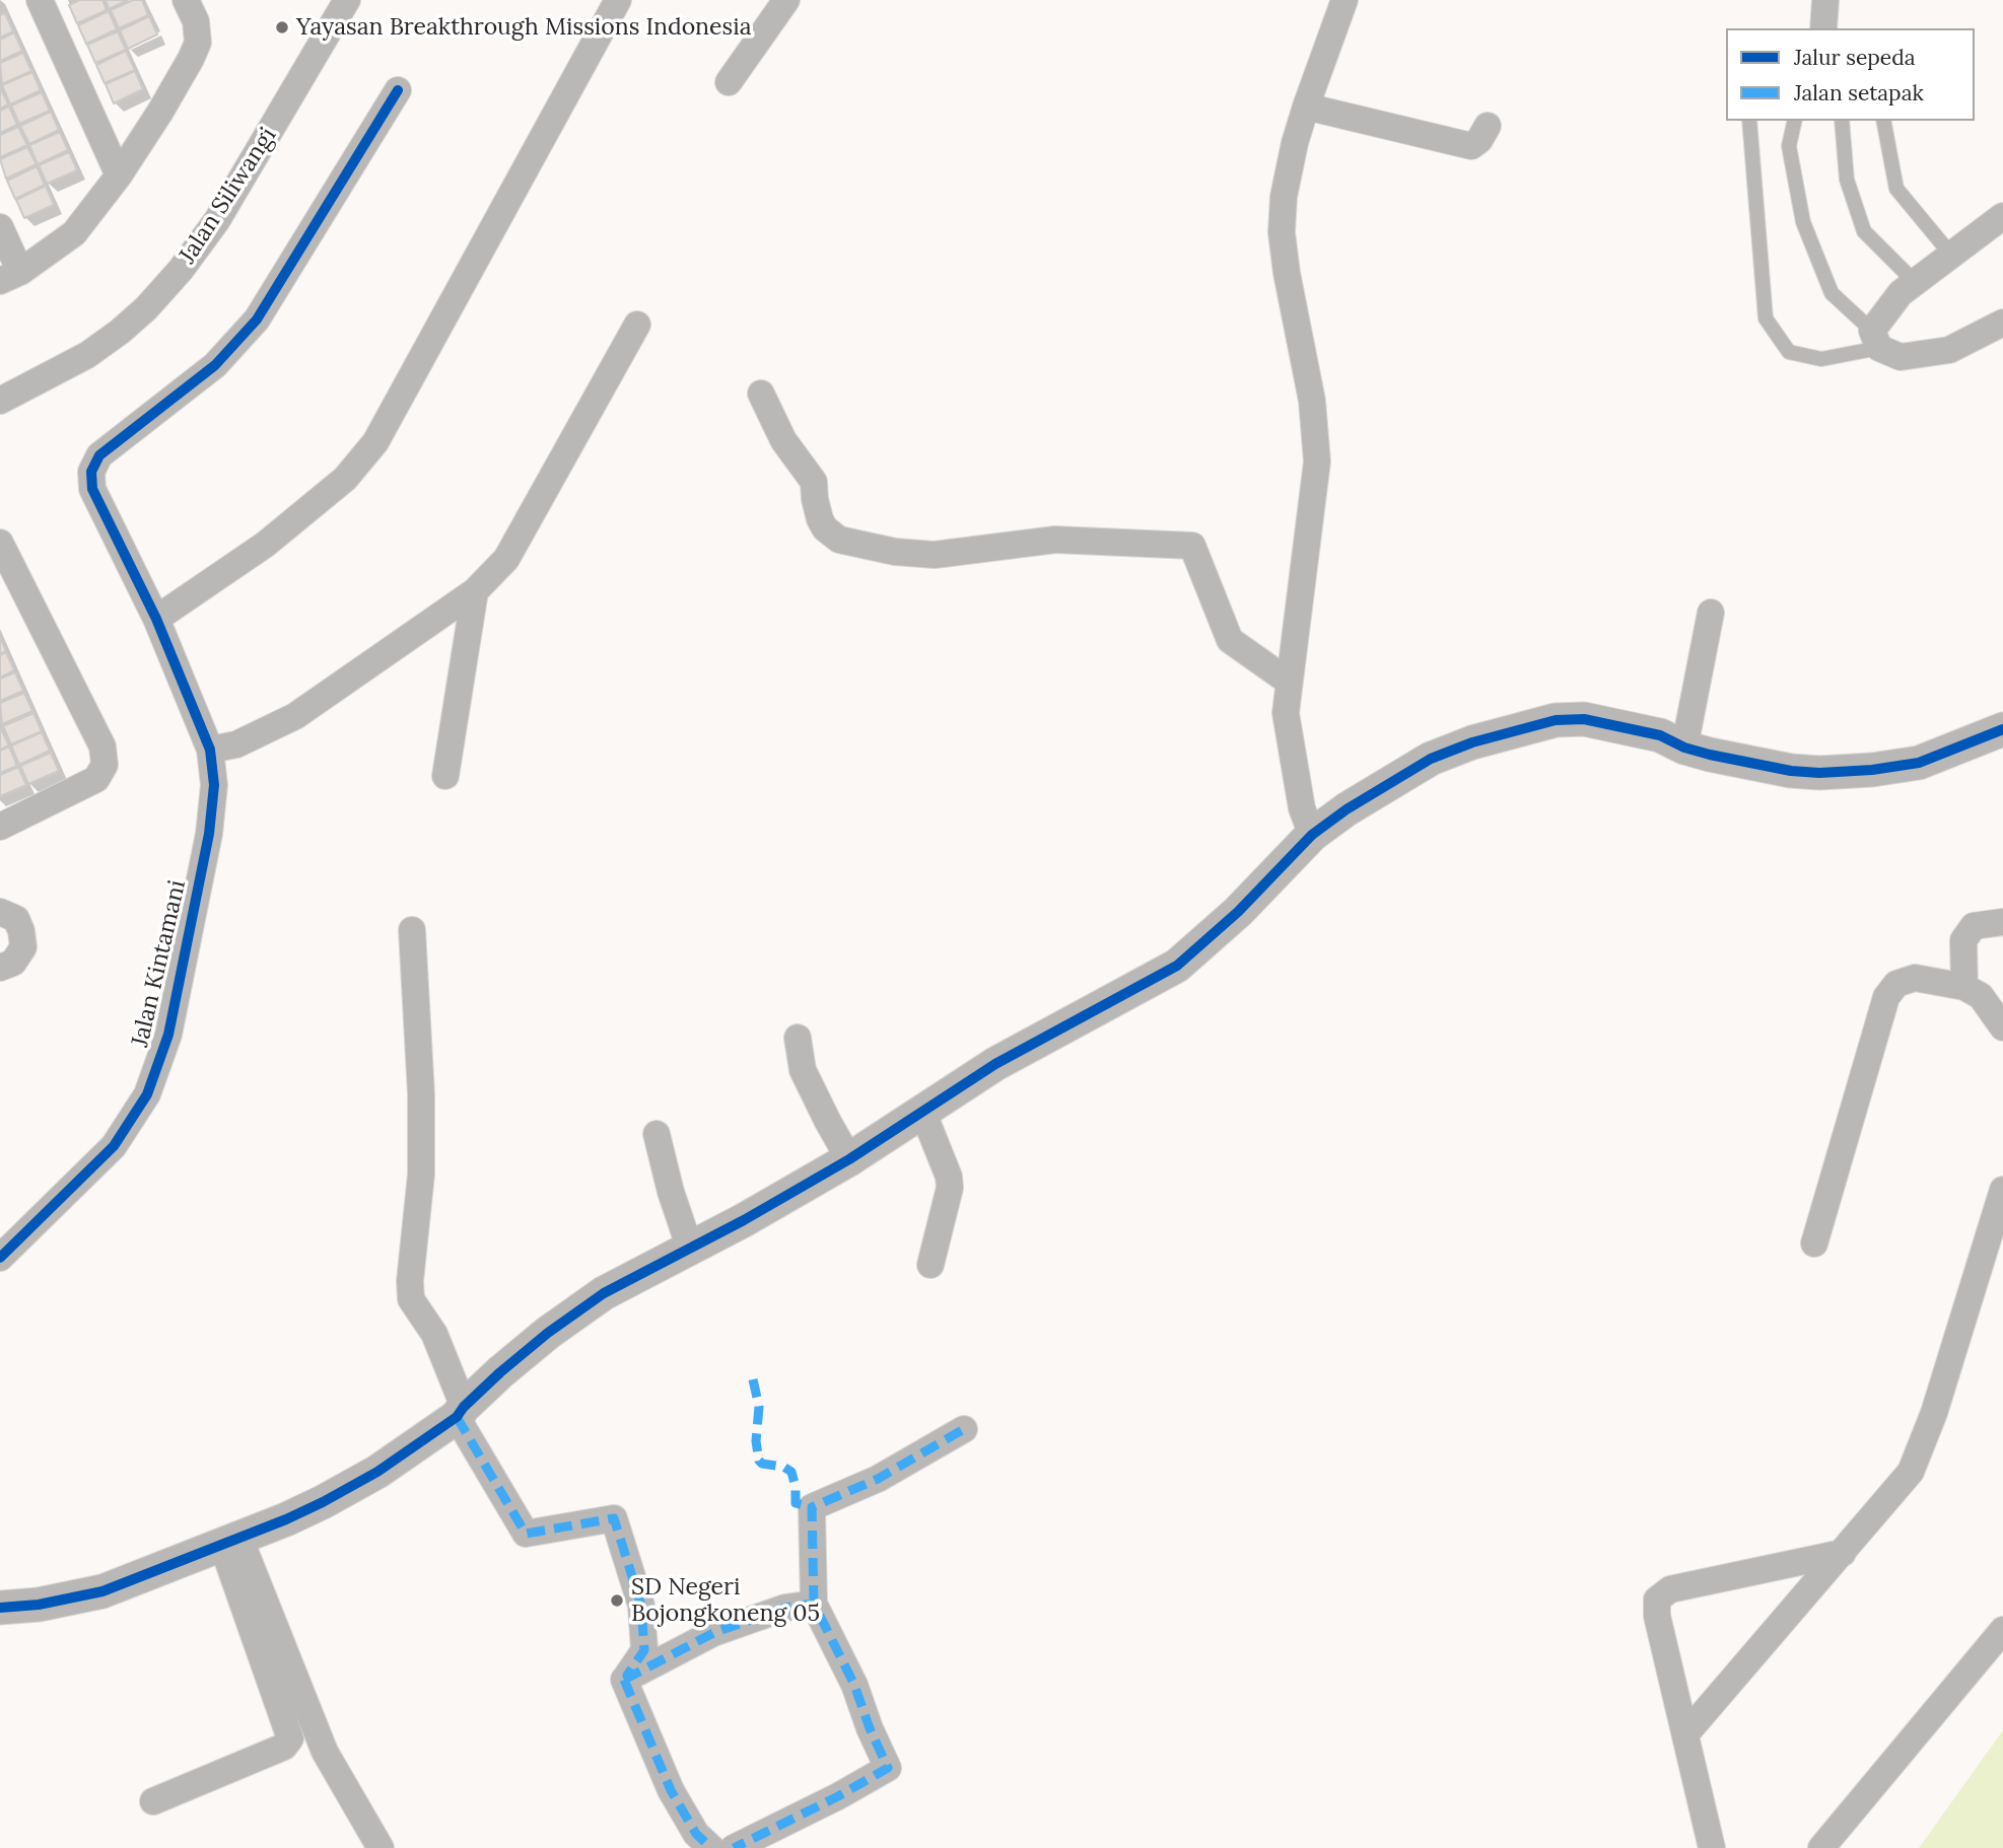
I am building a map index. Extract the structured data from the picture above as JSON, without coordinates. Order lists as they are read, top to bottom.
{
  "streets": {
    "street": ["Jalan Siliwangi", "Jalan Kintamani"]
  },
  "places": ["Yayasan Breakthrough Missions Indonesia", "SD Negeri Bojongkoneng 05"],
  "legend": ["Jalur sepeda", "Jalan setapak"]
}
